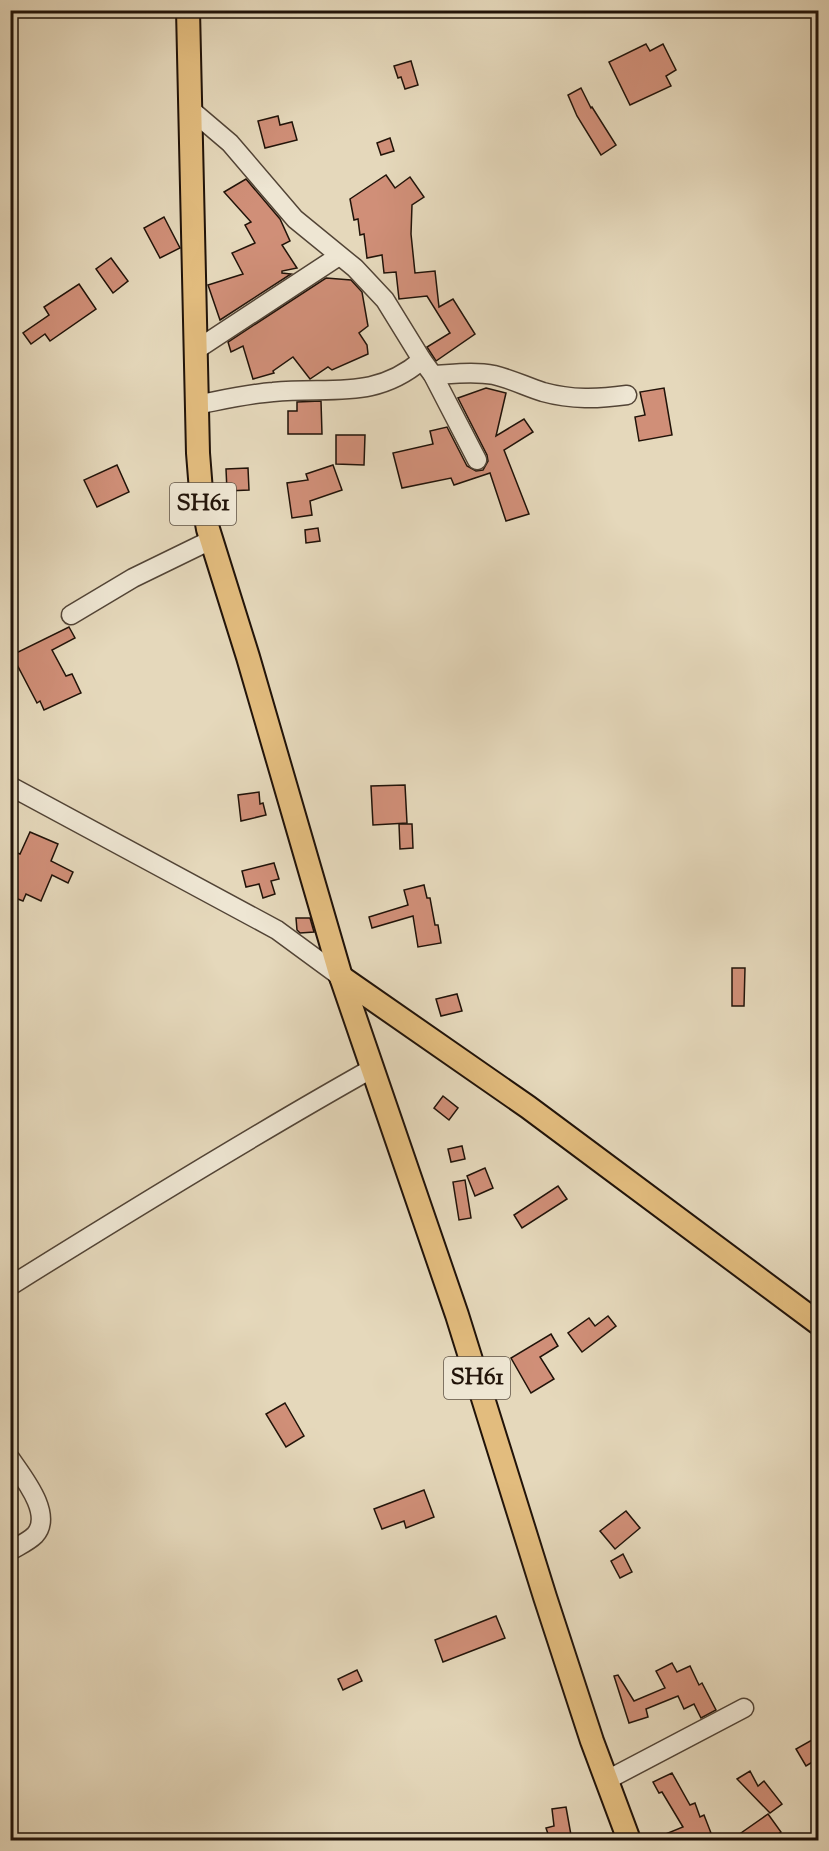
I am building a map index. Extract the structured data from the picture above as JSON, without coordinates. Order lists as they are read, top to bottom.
{
  "streets": {
    "main road": ["SH61"]
  }
}
